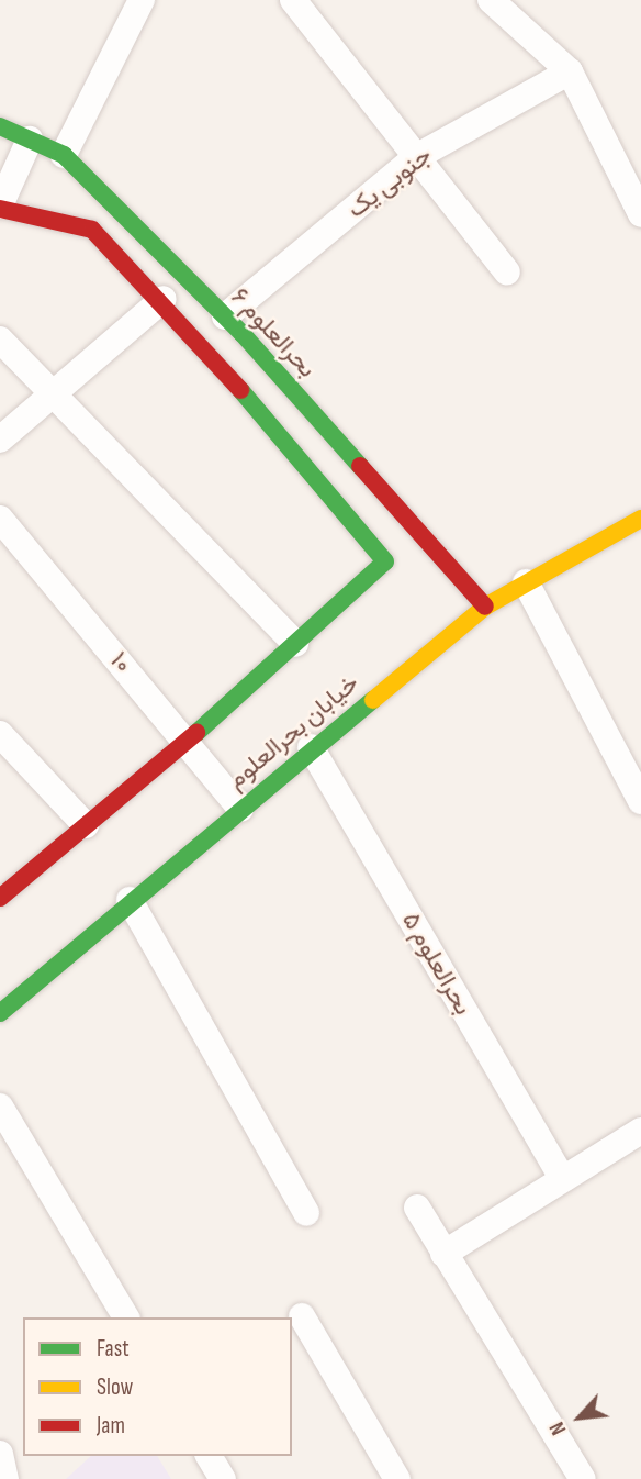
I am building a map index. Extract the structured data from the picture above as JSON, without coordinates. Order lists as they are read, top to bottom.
{
  "streets": {
    "street": [
      "جنوبی یک",
      "بحرالعلوم ۶",
      "۱۰",
      "خیابان بحرالعلوم",
      "بحرالعلوم ۵"
    ]
  },
  "crossings": [
    ["جنوبی یک", "بحرالعلوم ۶"],
    ["بحرالعلوم ۶", "خیابان بحرالعلوم"],
    ["۱۰", "خیابان بحرالعلوم"],
    ["خیابان بحرالعلوم", "بحرالعلوم ۵"]
  ],
  "legend": ["Fast", "Slow", "Jam"],
  "north": "bottom left"
}
